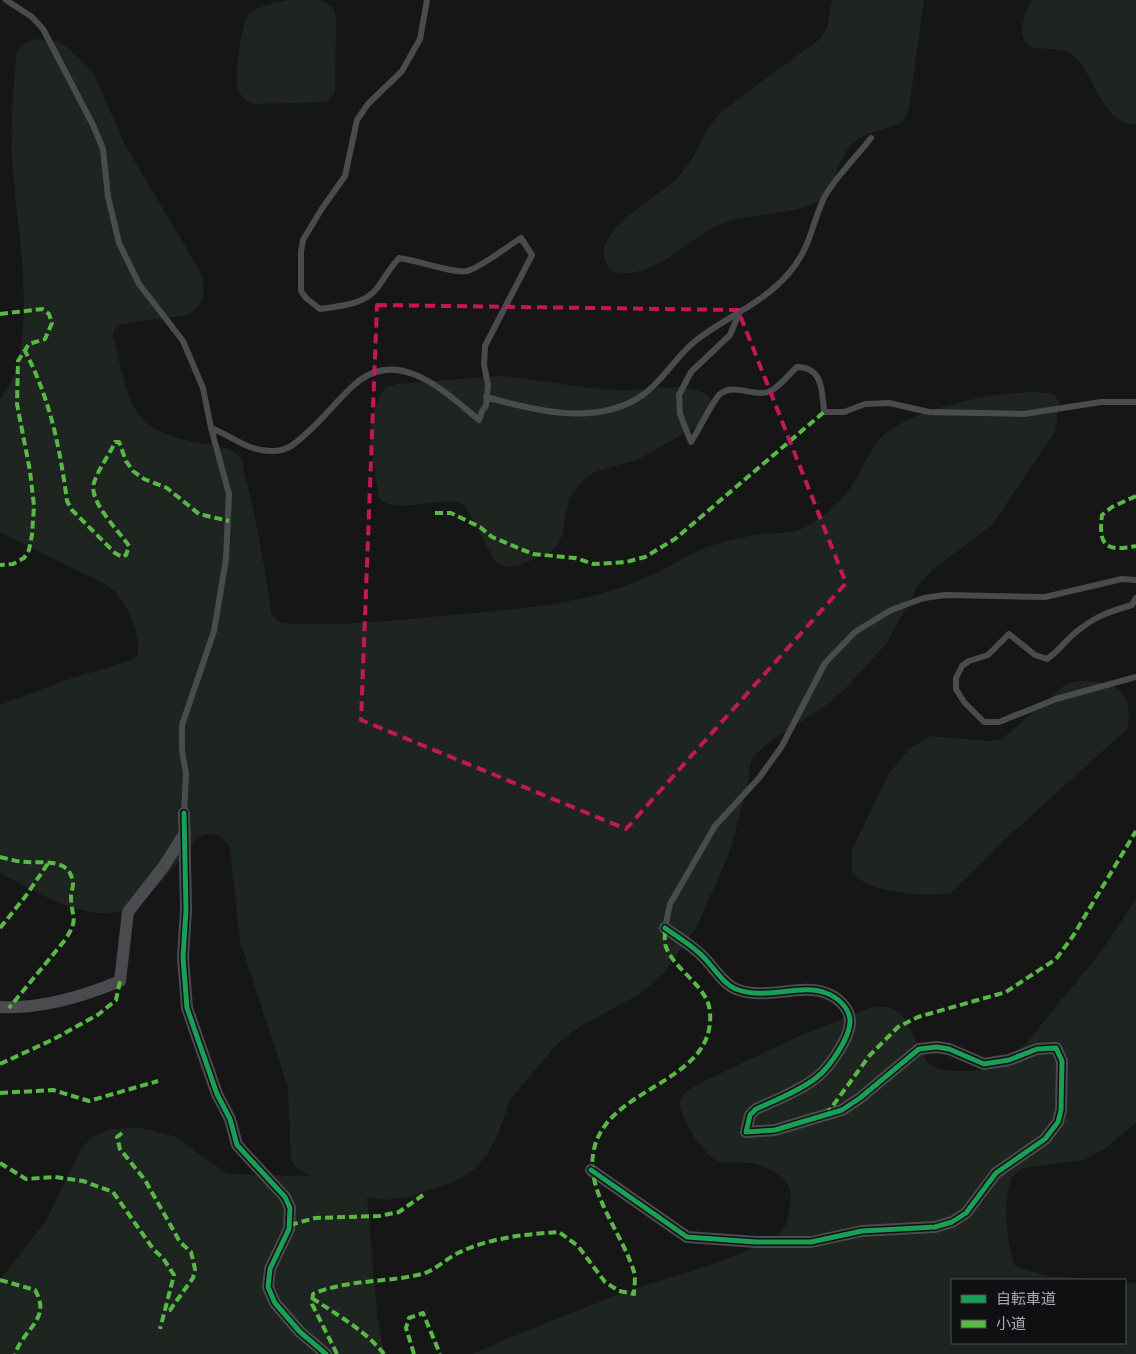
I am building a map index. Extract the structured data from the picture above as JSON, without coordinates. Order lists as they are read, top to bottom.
{
  "legend": ["自転車道", "小道"]
}
